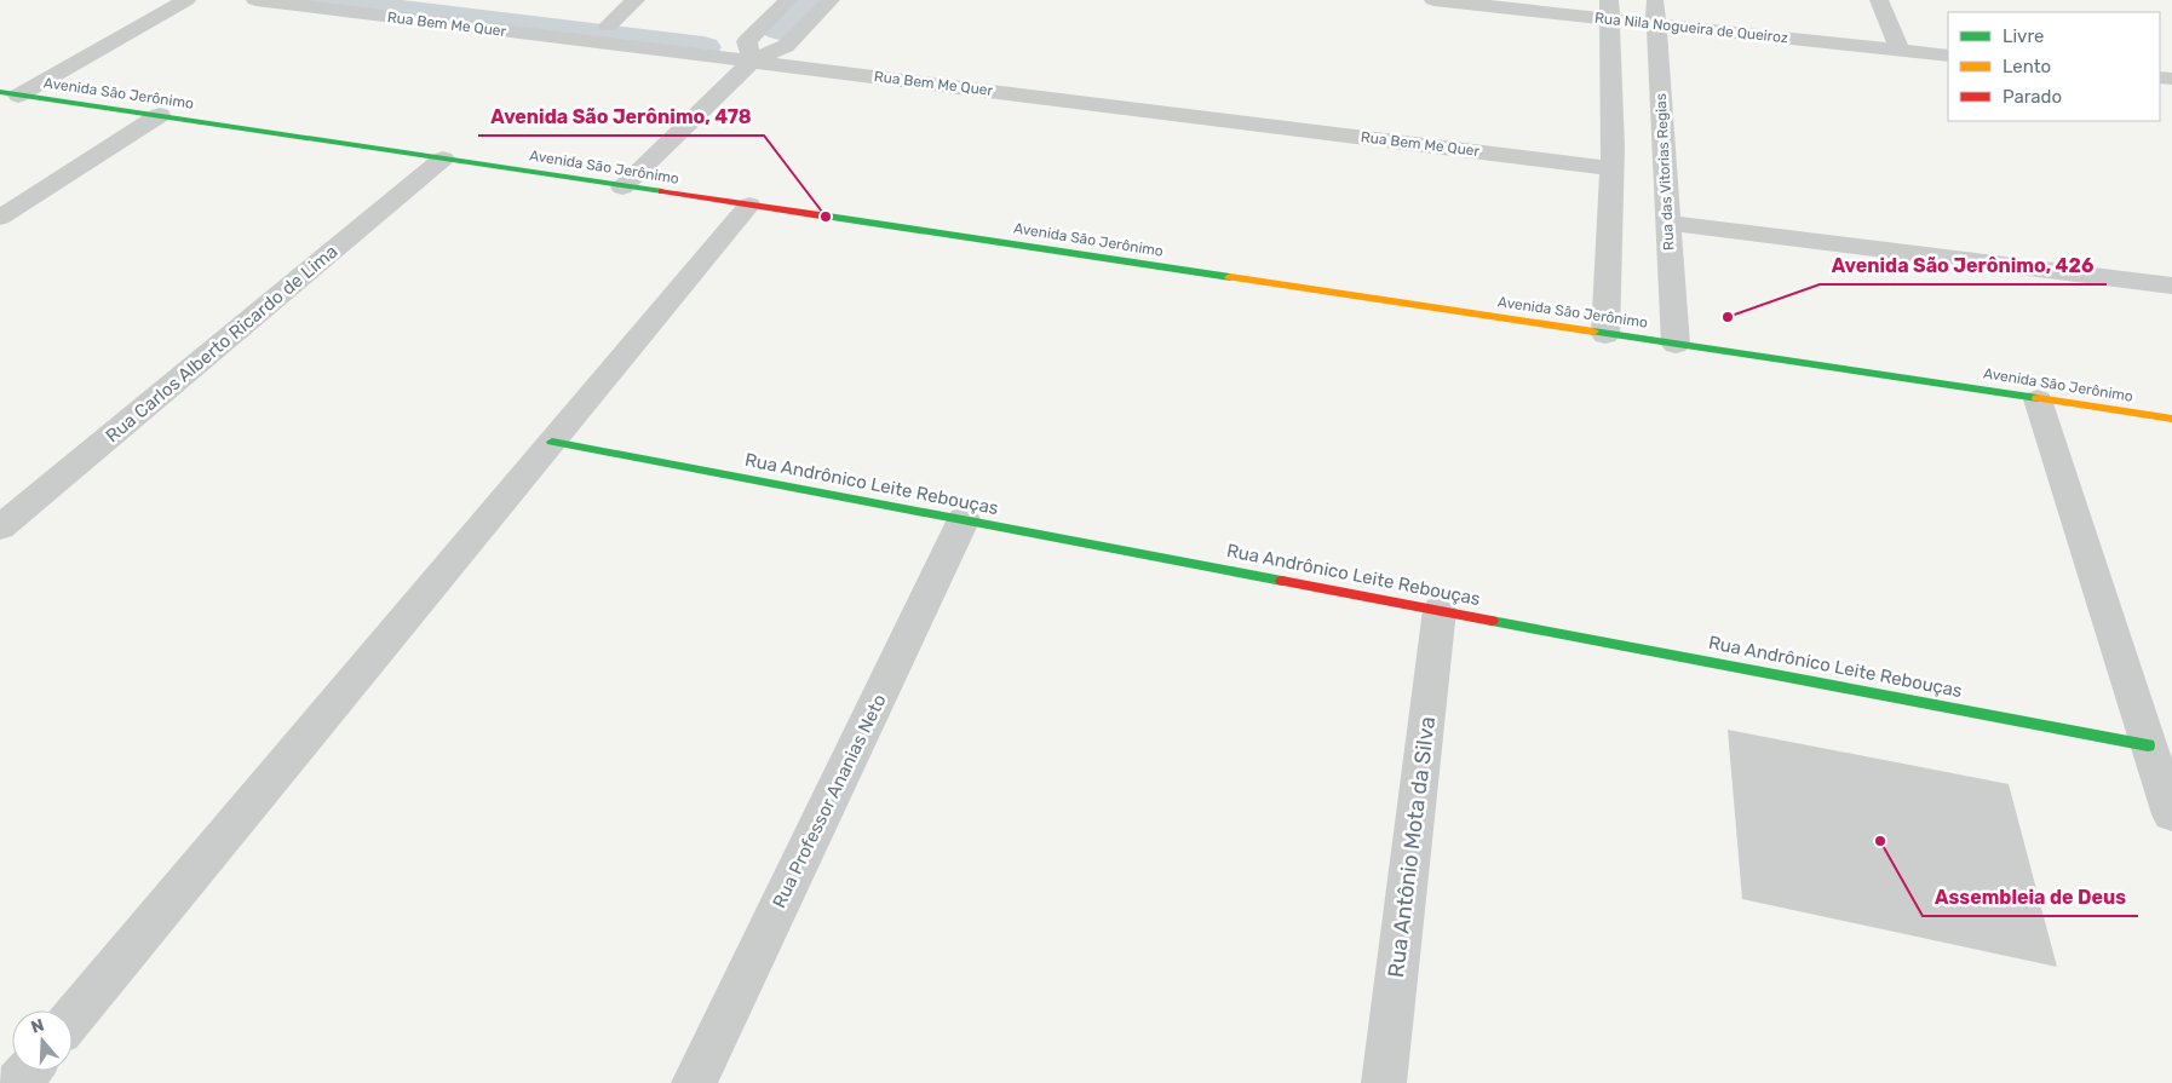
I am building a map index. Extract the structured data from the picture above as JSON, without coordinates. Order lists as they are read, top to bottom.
{
  "streets": {
    "street": [
      "Rua Bem Me Quer",
      "Rua Nila Nogueira de Queiroz",
      "Avenida São Jerônimo",
      "Rua das Vitorias Regias",
      "Rua Carlos Alberto Ricardo de Lima",
      "Rua Andrônico Leite Rebouças",
      "Rua Professor Ananias Neto",
      "Rua Antônio Mota da Silva"
    ]
  },
  "crossings": [
    ["Rua Nila Nogueira de Queiroz", "Rua das Vitorias Regias"],
    ["Avenida São Jerônimo", "Rua das Vitorias Regias"],
    ["Avenida São Jerônimo", "Rua Carlos Alberto Ricardo de Lima"],
    ["Rua Andrônico Leite Rebouças", "Rua Professor Ananias Neto"],
    ["Rua Andrônico Leite Rebouças", "Rua Antônio Mota da Silva"]
  ],
  "places": ["Avenida São Jerônimo, 478", "Avenida São Jerônimo, 426", "Assembleia de Deus"],
  "legend": ["Livre", "Lento", "Parado"],
  "north": "top"
}
